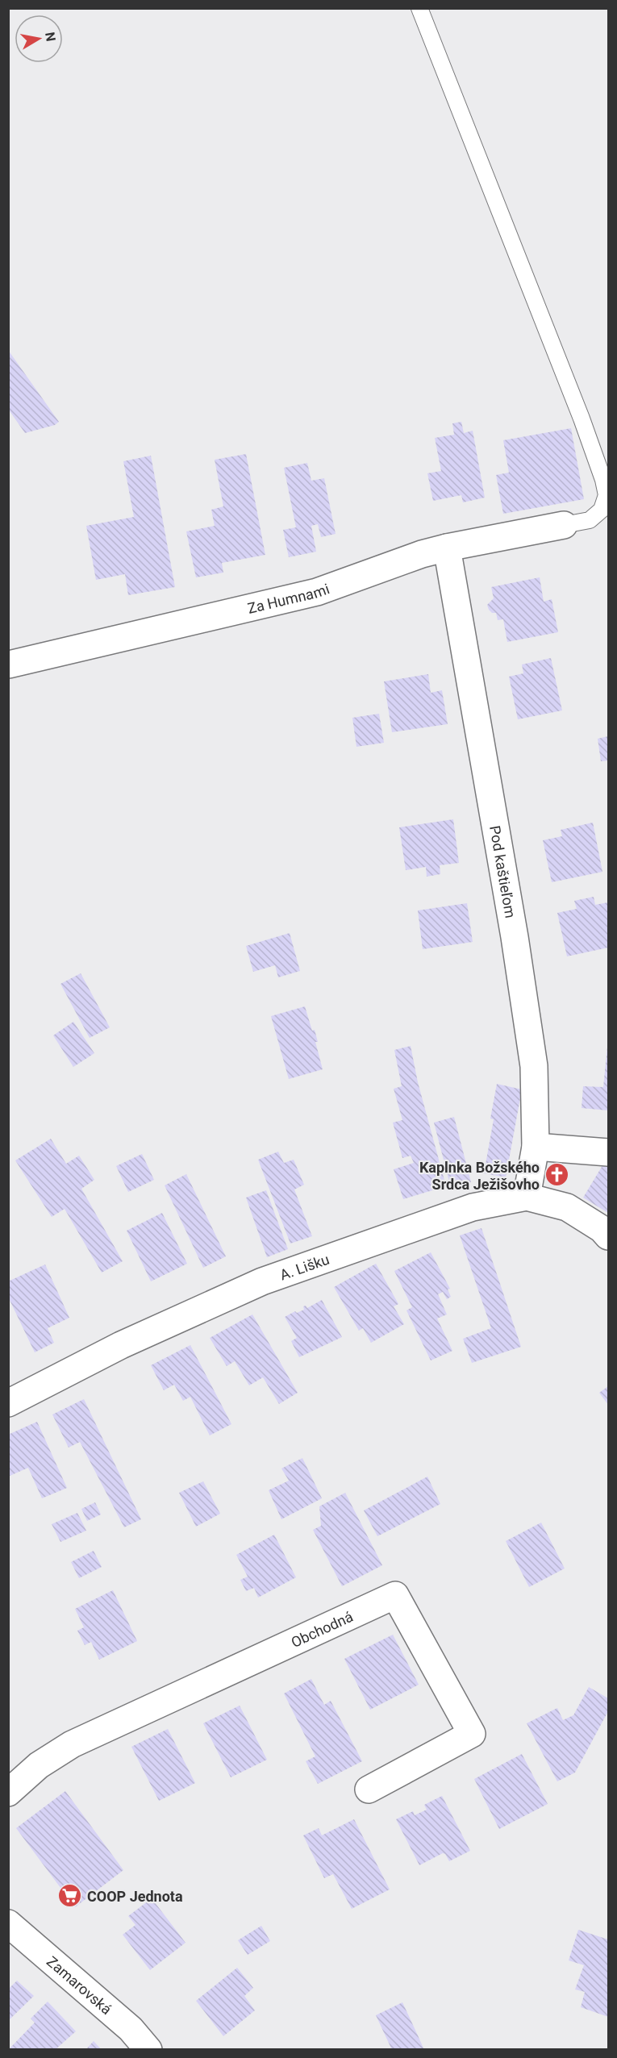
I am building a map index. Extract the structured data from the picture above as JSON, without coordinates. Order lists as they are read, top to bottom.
{
  "streets": {
    "street": [
      "Za Humnami",
      "Pod kaštieľom",
      "A. Lišku",
      "Obchodná",
      "Zamarovská"
    ]
  },
  "crossings": [
    ["Za Humnami", "Pod kaštieľom"],
    ["Pod kaštieľom", "A. Lišku"]
  ],
  "places": {
    "church": ["Kaplnka Božského Srdca Ježišovho"],
    "supermarket": ["COOP Jednota"]
  },
  "north": "right"
}
